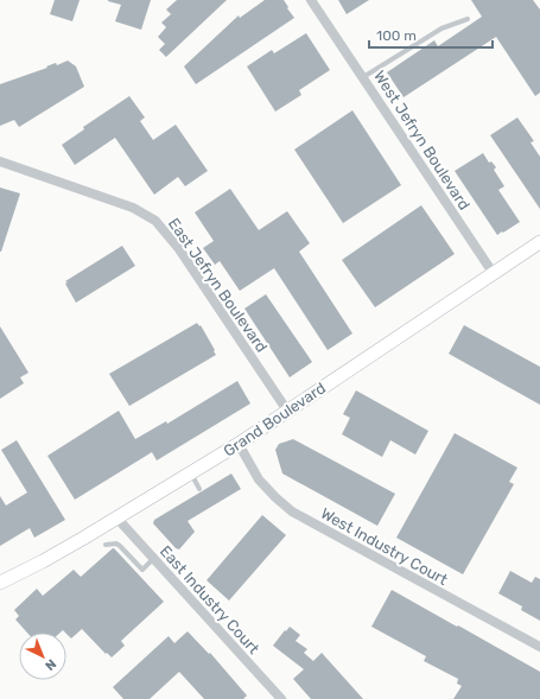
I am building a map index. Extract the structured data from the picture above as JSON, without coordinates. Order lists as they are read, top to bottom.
{
  "streets": {
    "street": [
      "West Jefryn Boulevard",
      "East Jefryn Boulevard",
      "Grand Boulevard",
      "West Industry Court",
      "East Industry Court"
    ]
  },
  "crossings": [
    ["West Jefryn Boulevard", "Grand Boulevard"],
    ["East Jefryn Boulevard", "Grand Boulevard"],
    ["Grand Boulevard", "West Industry Court"],
    ["Grand Boulevard", "East Industry Court"]
  ],
  "scale_bar": "100 m",
  "north": "bottom right"
}
